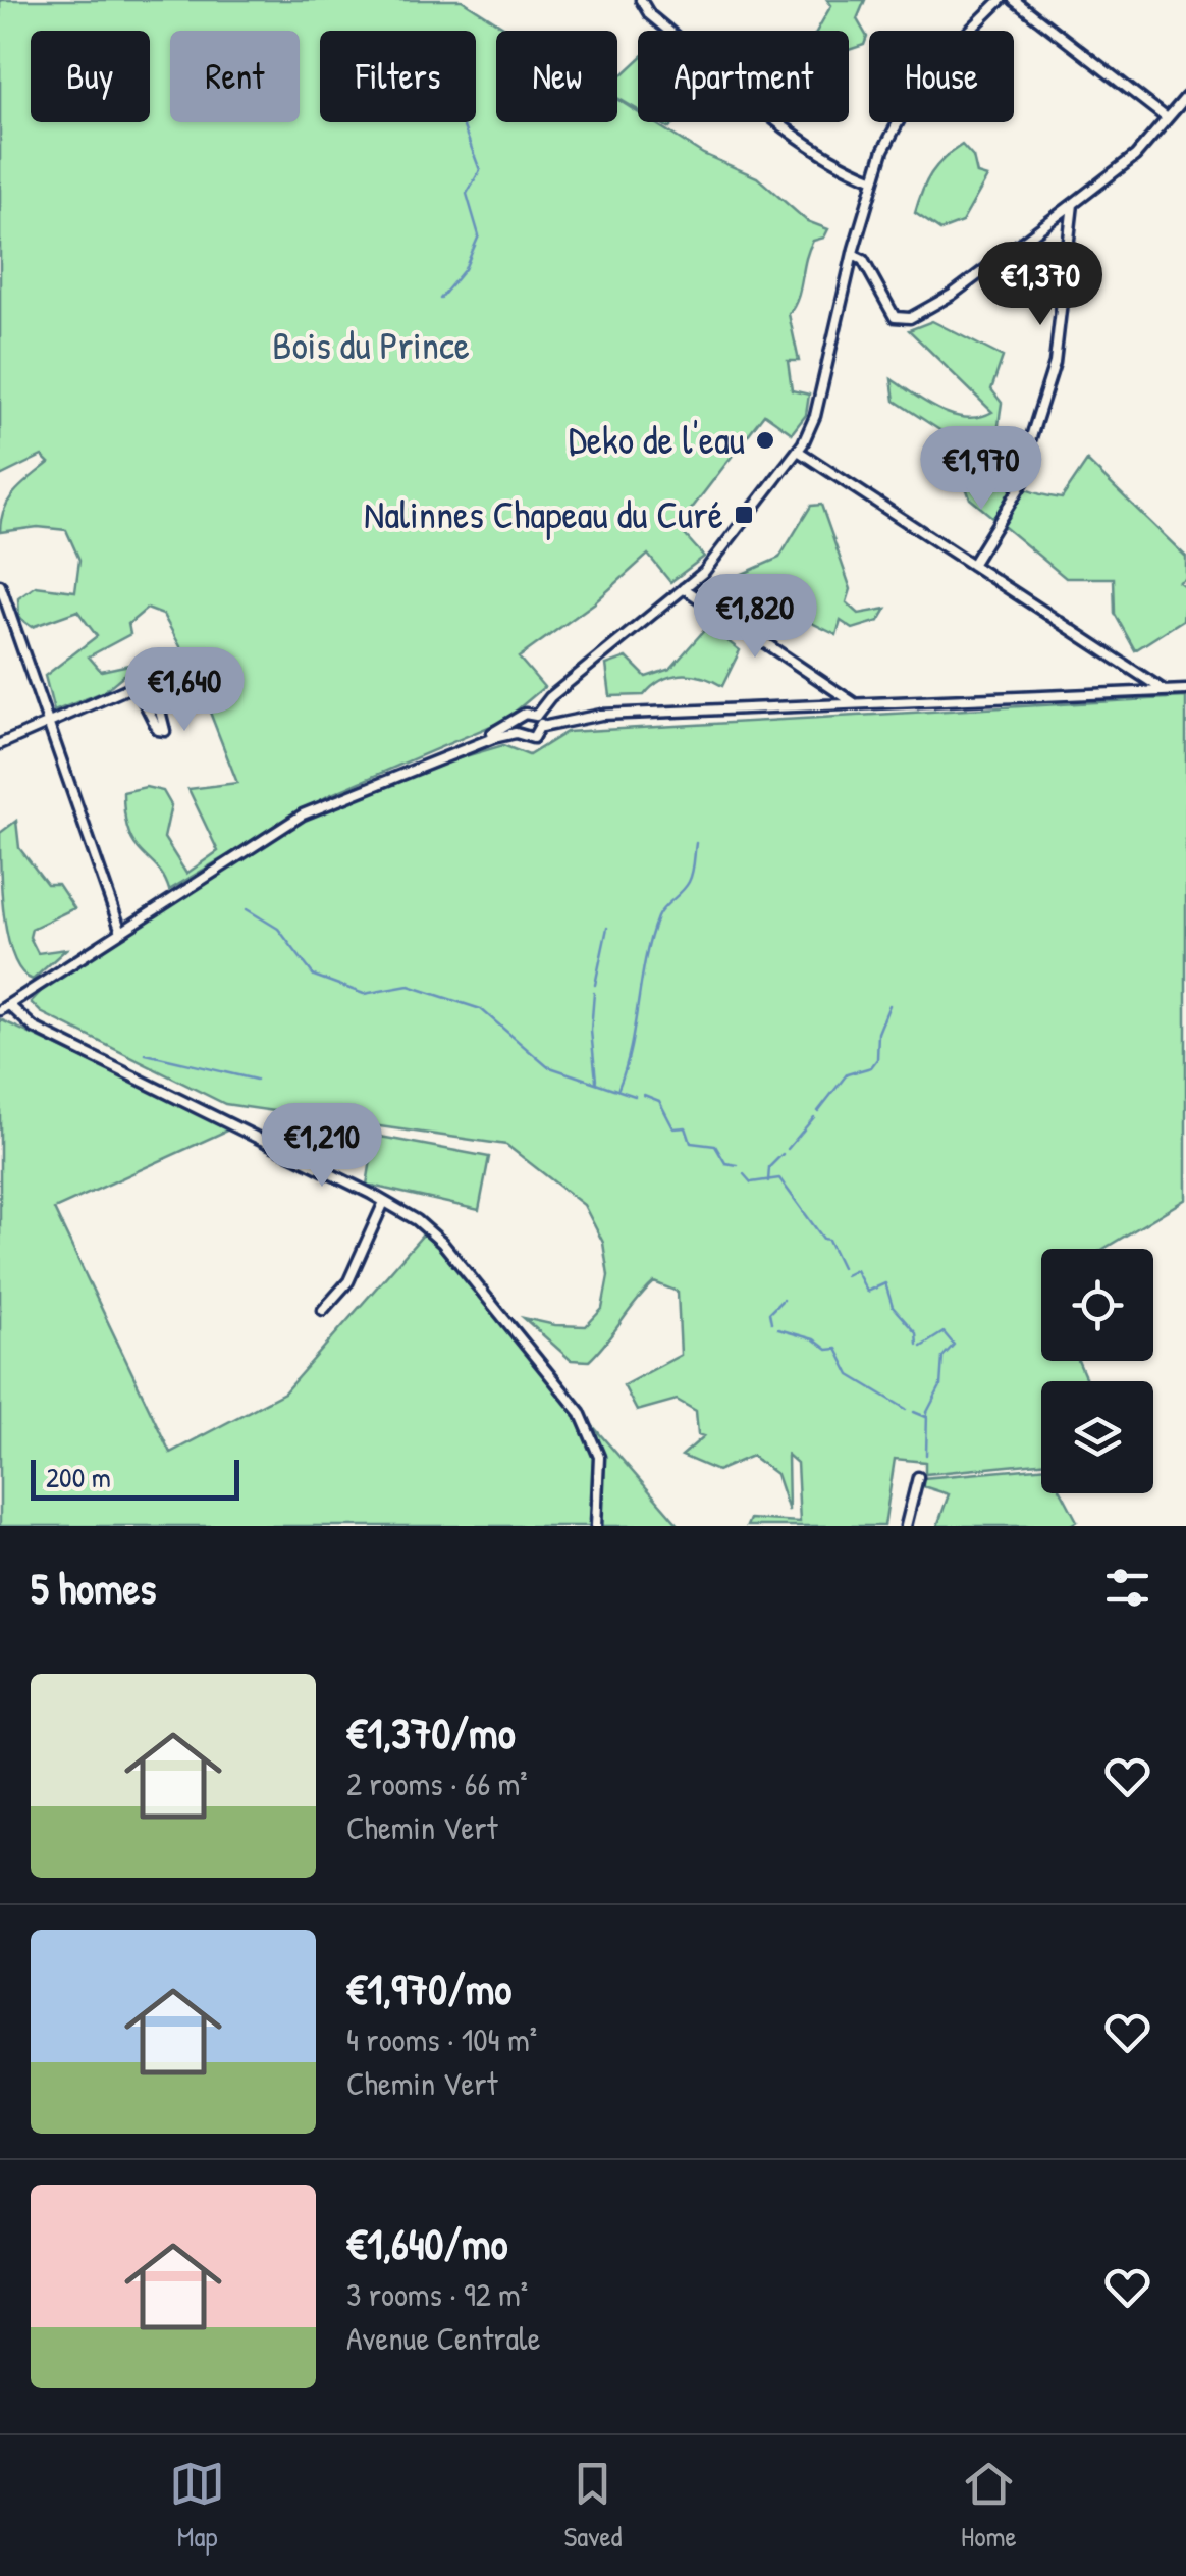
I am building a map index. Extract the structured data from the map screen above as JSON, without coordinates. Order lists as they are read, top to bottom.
{
  "parks": ["Bois du Prince"],
  "places": {
    "other": ["Deko de l'eau"],
    "transit": ["Nalinnes Chapeau du Curé"]
  },
  "scale_bar": "200 m",
  "page": {
    "chip": [
      "Buy",
      "Rent",
      "Filters",
      "New",
      "Apartment",
      "House"
    ],
    "price": [
      "€1,370",
      "€1,970",
      "€1,820",
      "€1,640",
      "€1,210"
    ],
    "scale": "200 m",
    "heading": "5 homes",
    "list": [
      {
        "name": "€1,370/mo",
        "note": "2 rooms · 66 m² · Chemin Vert"
      },
      {
        "name": "€1,970/mo",
        "note": "4 rooms · 104 m² · Chemin Vert"
      },
      {
        "name": "€1,640/mo",
        "note": "3 rooms · 92 m² · Avenue Centrale"
      }
    ],
    "tabs": ["Map", "Saved", "Home"]
  }
}
